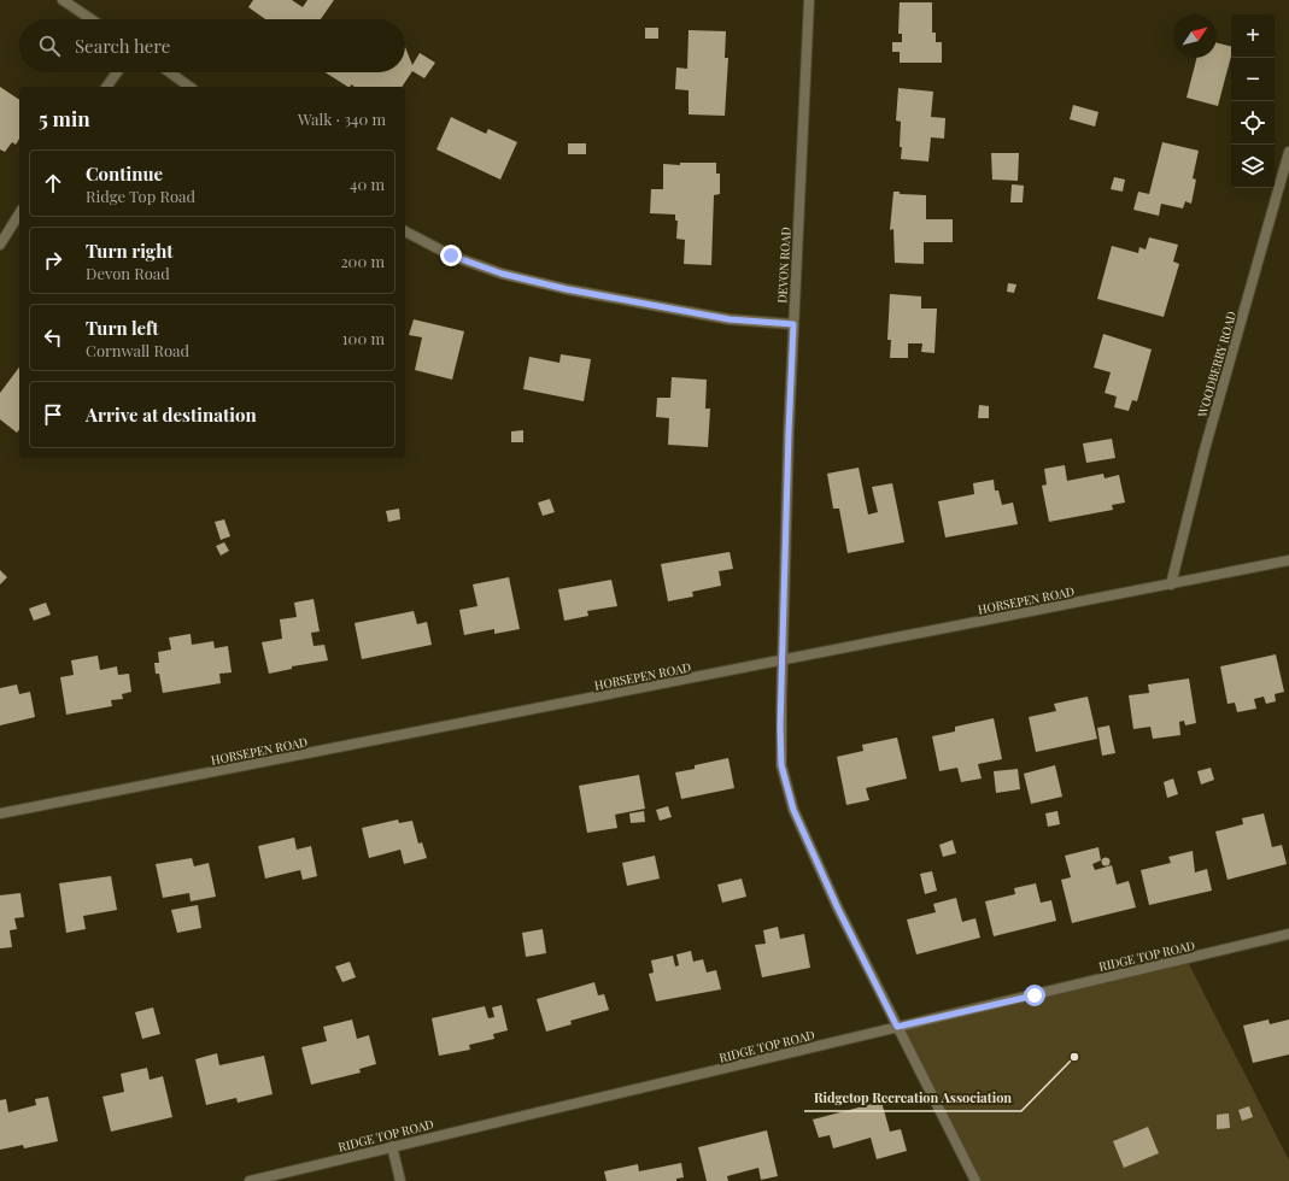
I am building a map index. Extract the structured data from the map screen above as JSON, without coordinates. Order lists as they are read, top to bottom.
{
  "streets": {
    "street": [
      "DEVON ROAD",
      "WOODBERRY ROAD",
      "HORSEPEN ROAD",
      "RIDGE TOP ROAD"
    ]
  },
  "crossings": [
    ["DEVON ROAD", "HORSEPEN ROAD"],
    ["DEVON ROAD", "RIDGE TOP ROAD"],
    ["WOODBERRY ROAD", "HORSEPEN ROAD"]
  ],
  "places": ["Ridgetop Recreation Association"],
  "north": "top right",
  "page": {
    "map_buttons": ["+", "−"],
    "search": "Search here",
    "heading": ["5 min", "Walk · 340 m"],
    "list": [
      ["Continue", "Ridge Top Road", "40 m"],
      ["Turn right", "Devon Road", "200 m"],
      ["Turn left", "Cornwall Road", "100 m"],
      "Arrive at destination"
    ]
  }
}
